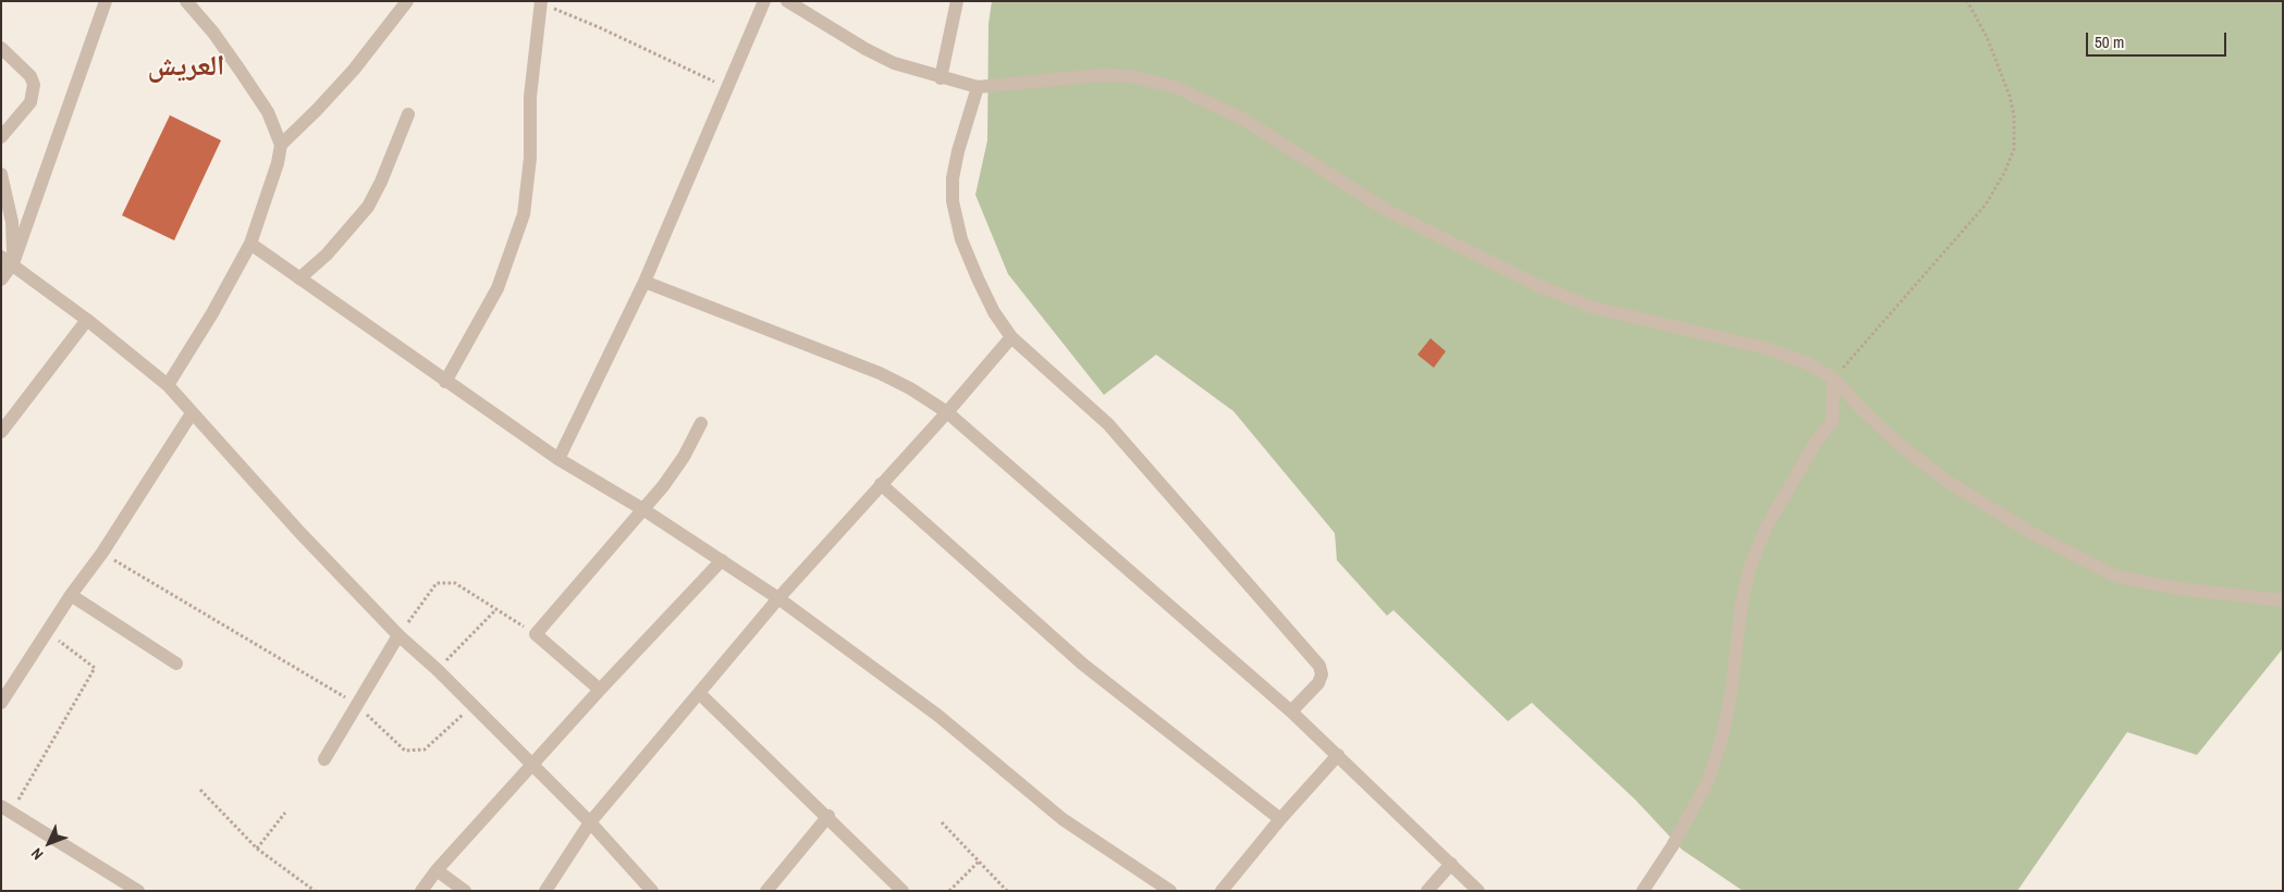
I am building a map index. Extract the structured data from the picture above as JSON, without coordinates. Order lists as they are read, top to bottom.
{
  "districts": ["العريش"],
  "scale_bar": "50 m",
  "north": "bottom left"
}
